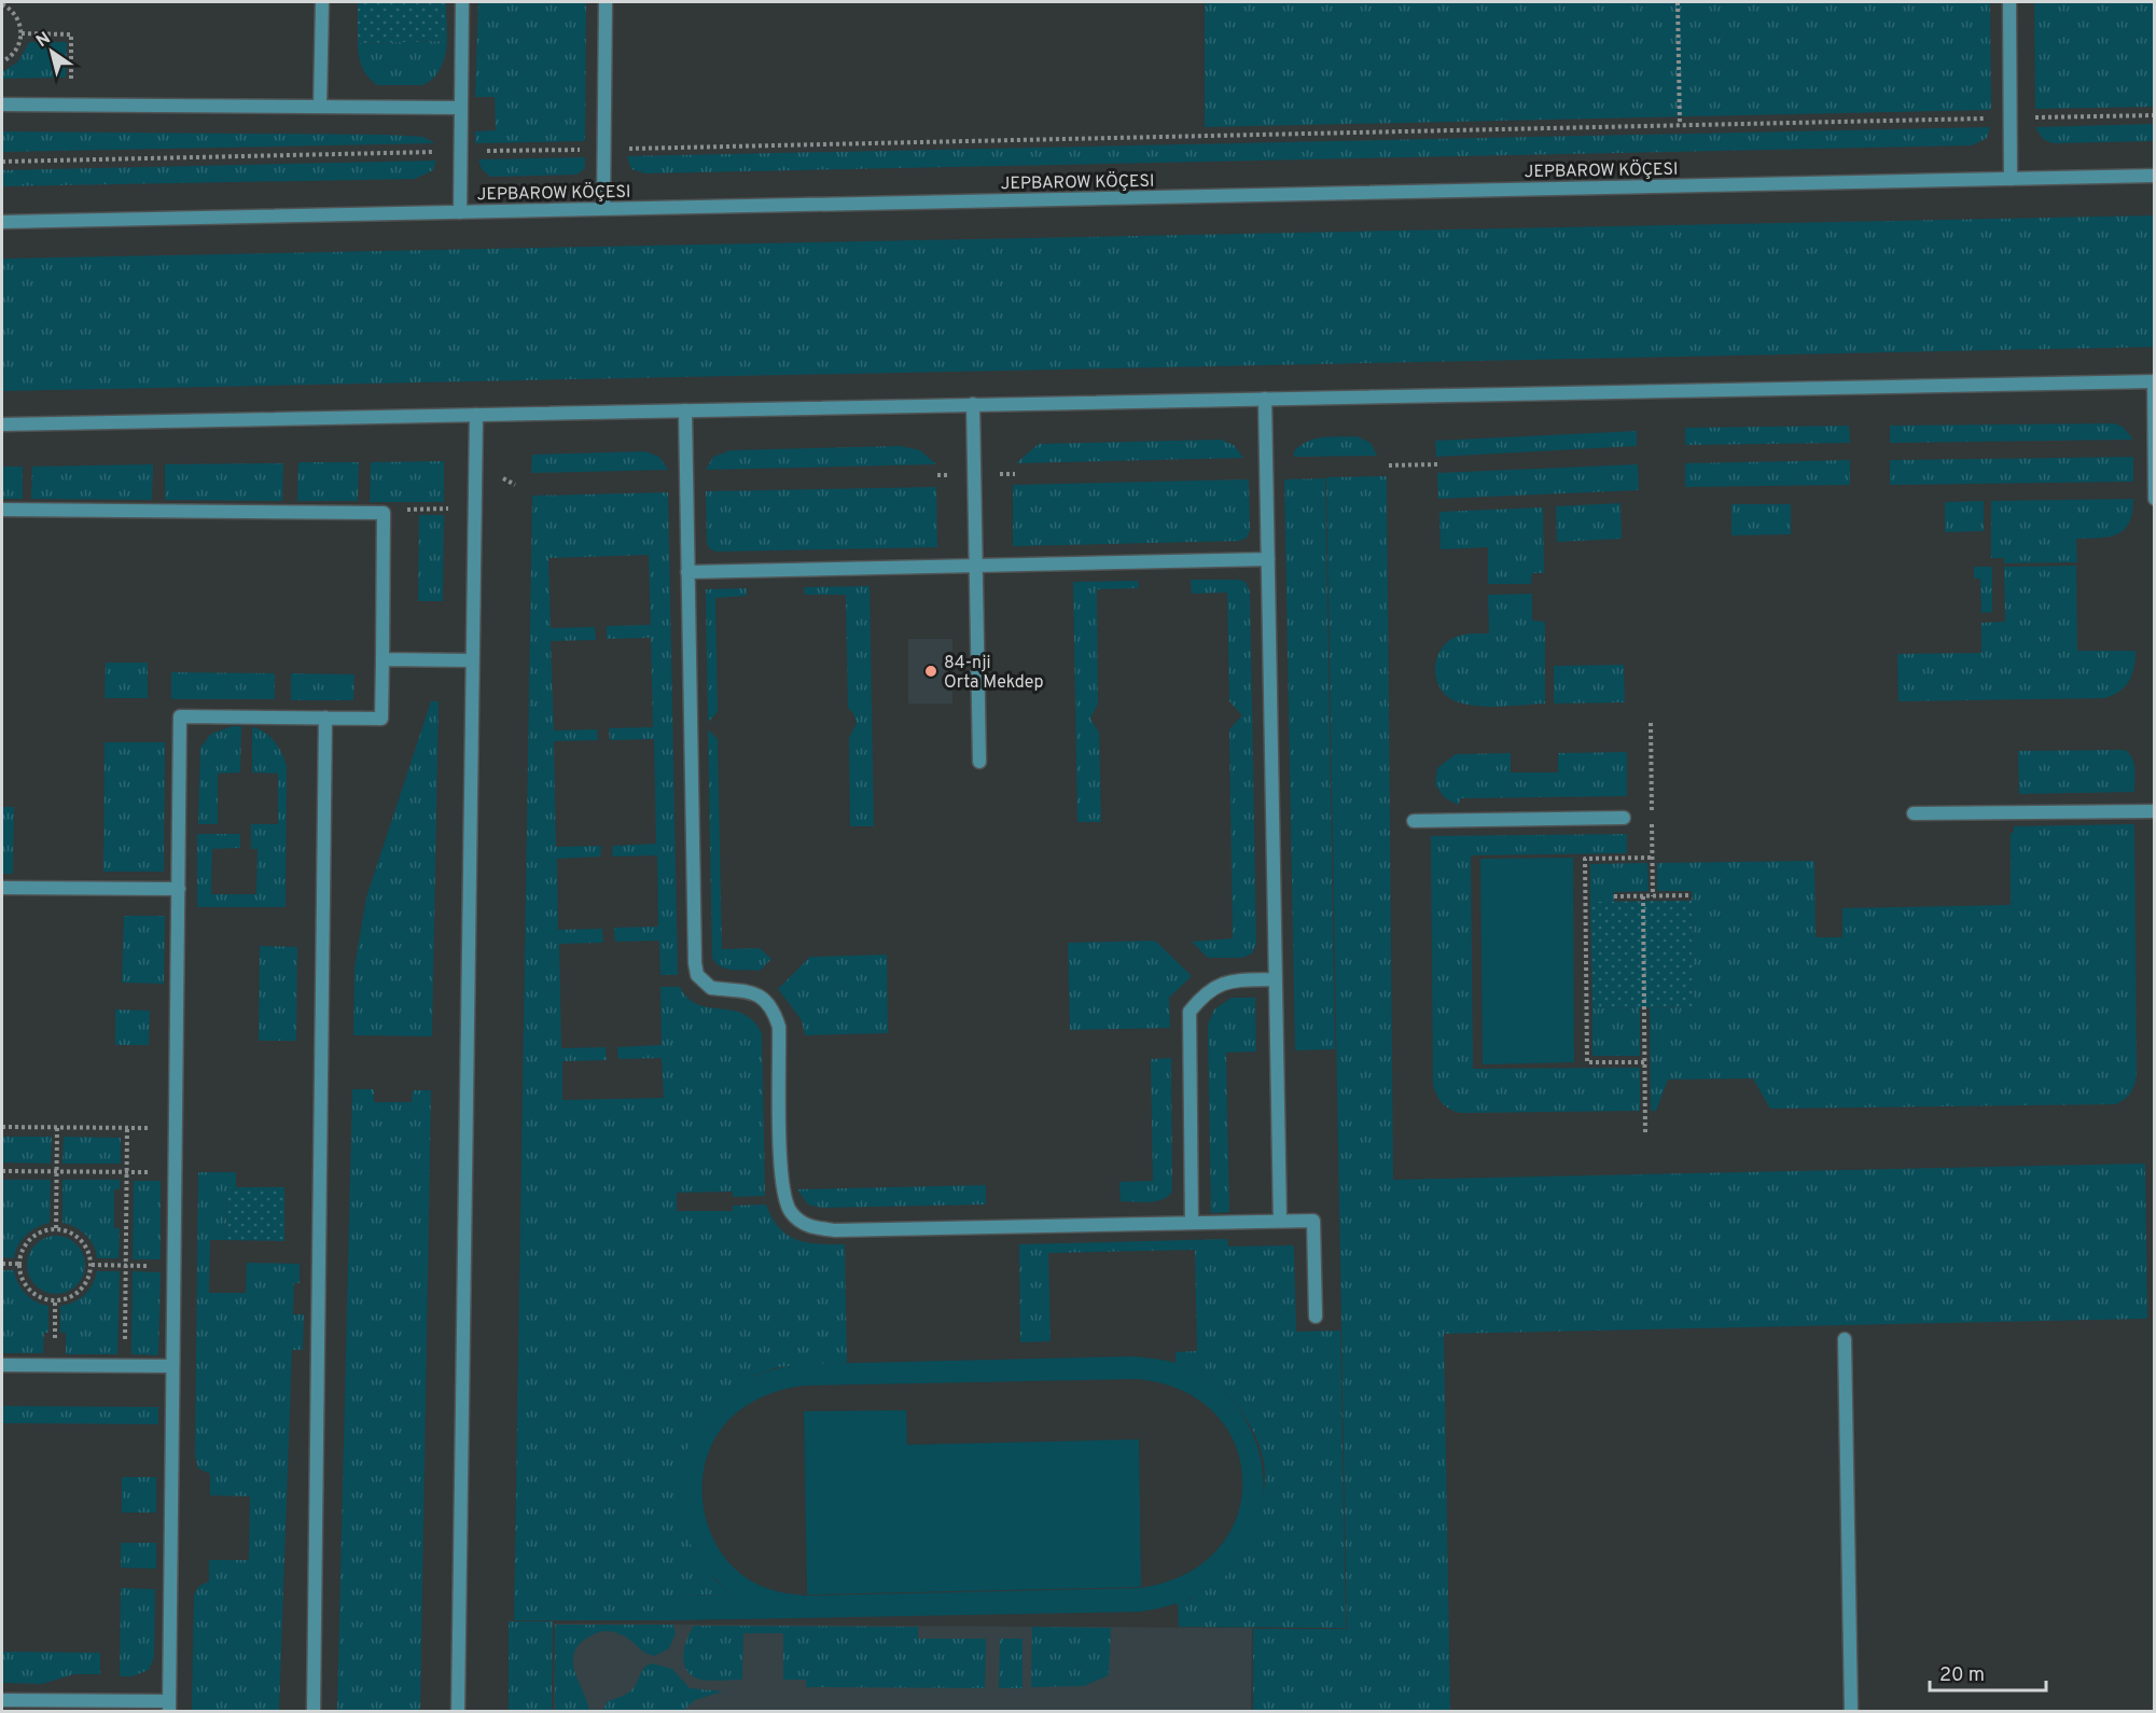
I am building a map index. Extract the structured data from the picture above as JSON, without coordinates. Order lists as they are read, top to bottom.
{
  "streets": {
    "street": ["JEPBAROW KÖÇESI"]
  },
  "places": ["84-nji Orta Mekdep"],
  "scale_bar": "20 m",
  "north": "top left"
}
